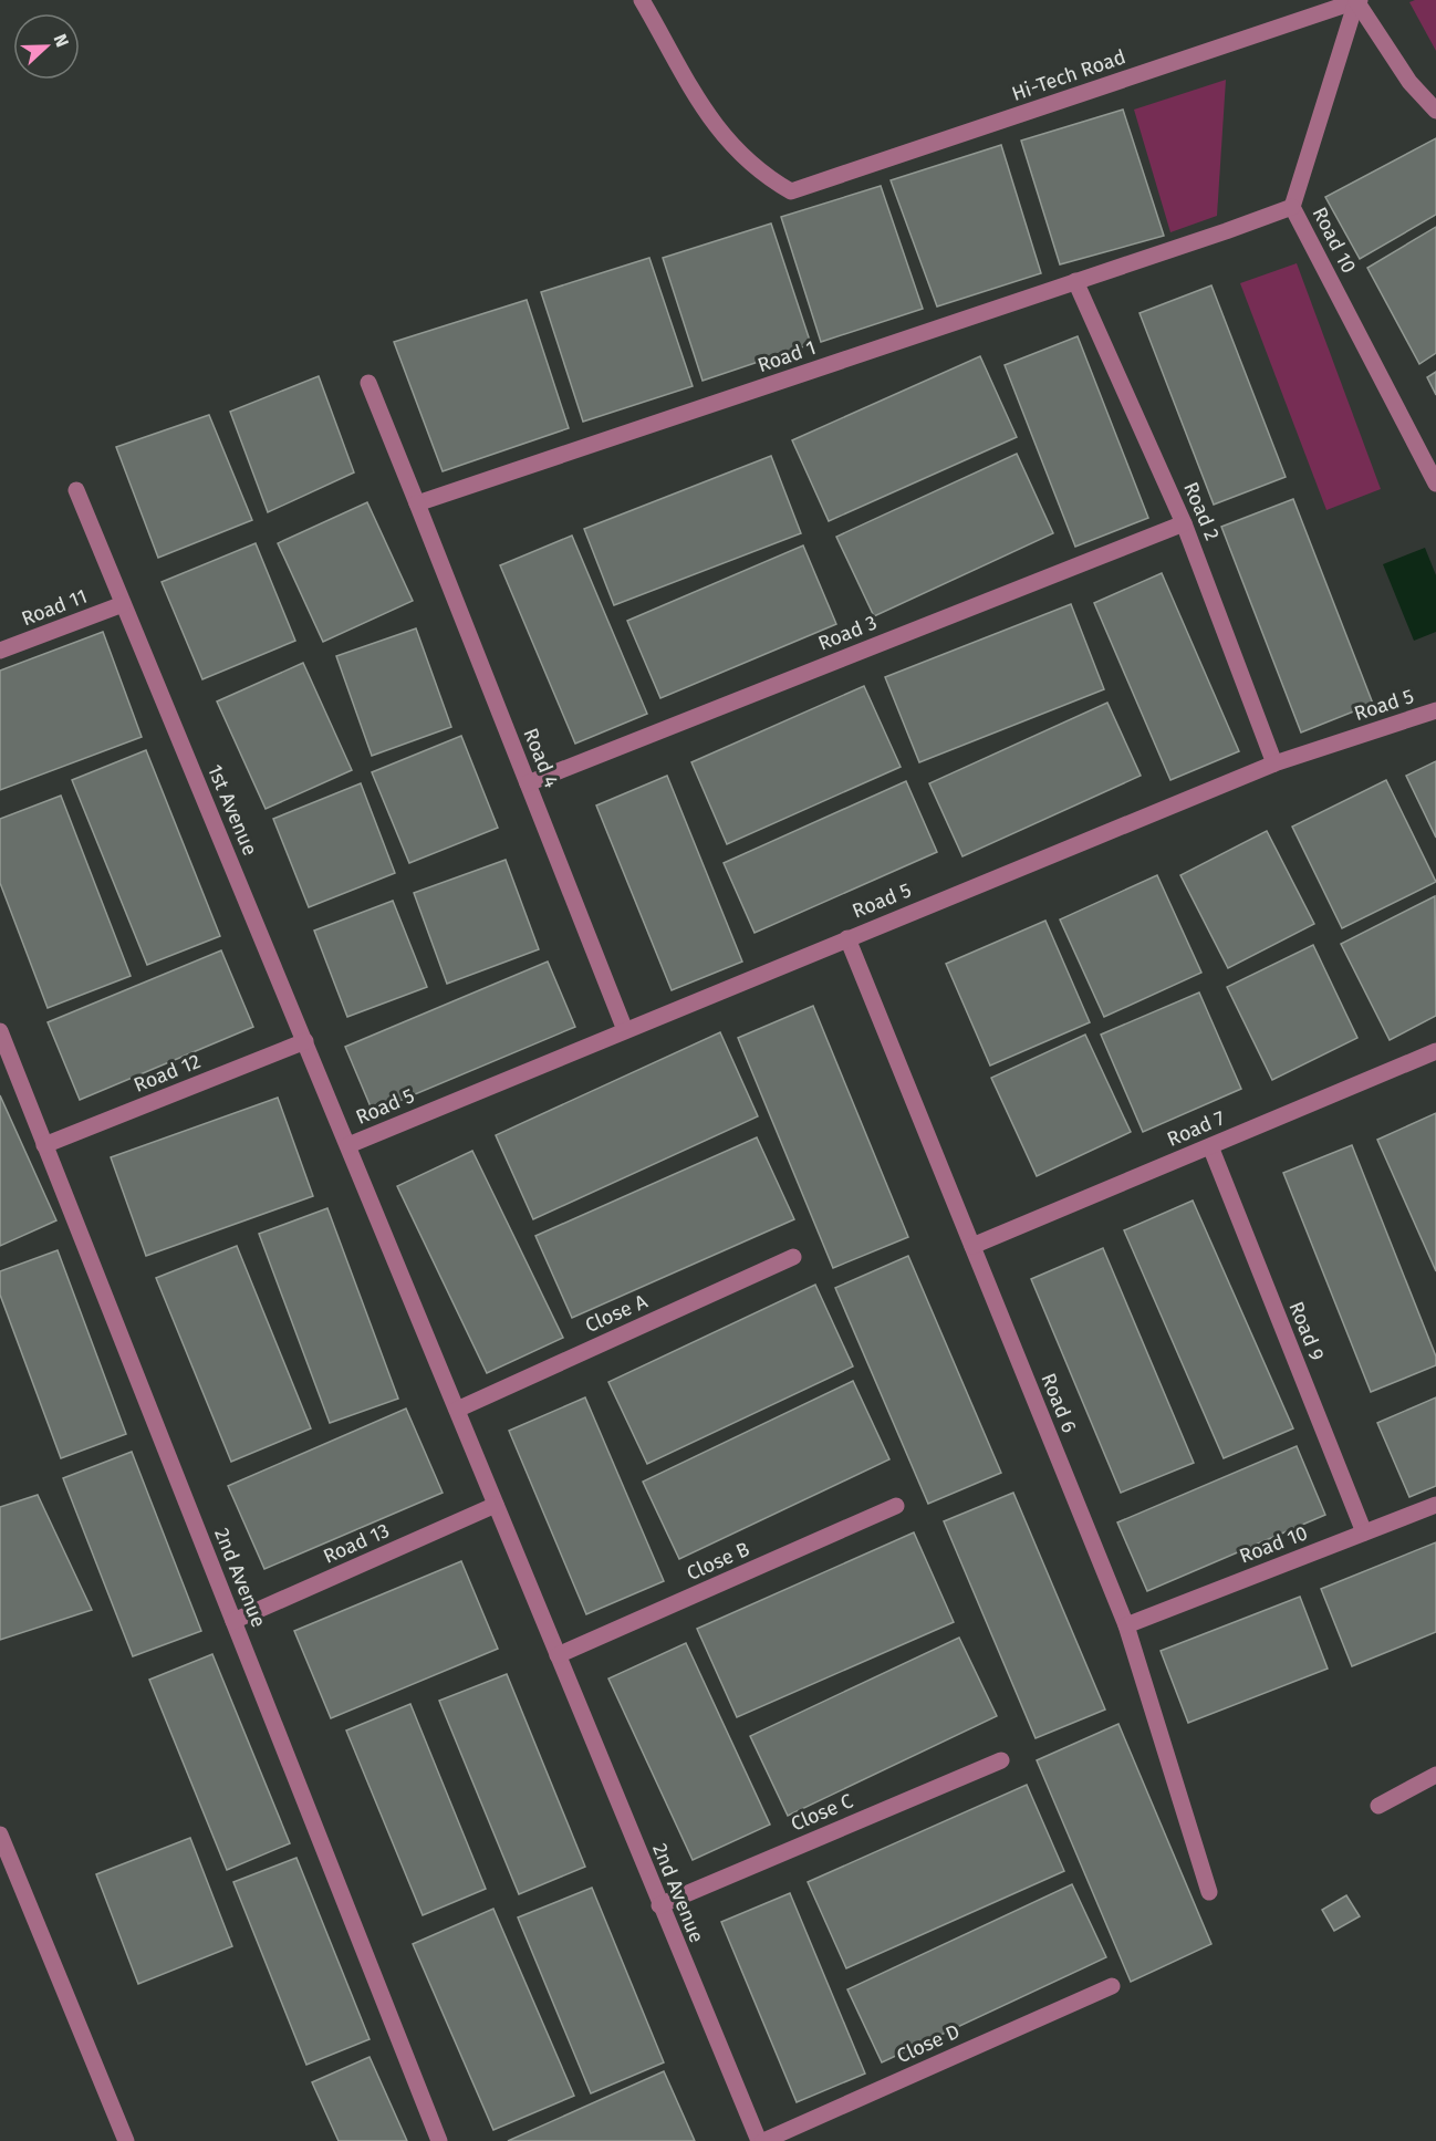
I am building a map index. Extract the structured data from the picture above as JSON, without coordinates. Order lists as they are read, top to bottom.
{
  "streets": {
    "street": [
      "Hi-Tech Road",
      "Road 10",
      "Road 1",
      "Road 2",
      "Road 11",
      "Road 3",
      "Road 5",
      "Road 4",
      "1st Avenue",
      "Road 12",
      "Road 7",
      "Close A",
      "Road 9",
      "Road 6",
      "Road 13",
      "Close B",
      "2nd Avenue",
      "Close C",
      "Close D"
    ]
  },
  "crossings": [
    ["Hi-Tech Road", "Road 10"],
    ["Road 10", "Road 1"],
    ["Road 10", "Road 9"],
    ["Road 10", "Road 6"],
    ["Road 1", "Road 2"],
    ["Road 1", "Road 4"],
    ["Road 2", "Road 3"],
    ["Road 2", "Road 5"],
    ["Road 11", "1st Avenue"],
    ["Road 3", "Road 4"],
    ["Road 5", "Road 4"],
    ["Road 5", "1st Avenue"],
    ["Road 5", "Road 6"],
    ["Road 5", "2nd Avenue"],
    ["1st Avenue", "Road 12"],
    ["1st Avenue", "2nd Avenue"],
    ["Road 12", "2nd Avenue"],
    ["Road 7", "Road 9"],
    ["Road 7", "Road 6"],
    ["Close A", "2nd Avenue"],
    ["Road 13", "2nd Avenue"],
    ["Close B", "2nd Avenue"],
    ["2nd Avenue", "Close C"]
  ],
  "north": "right"
}
